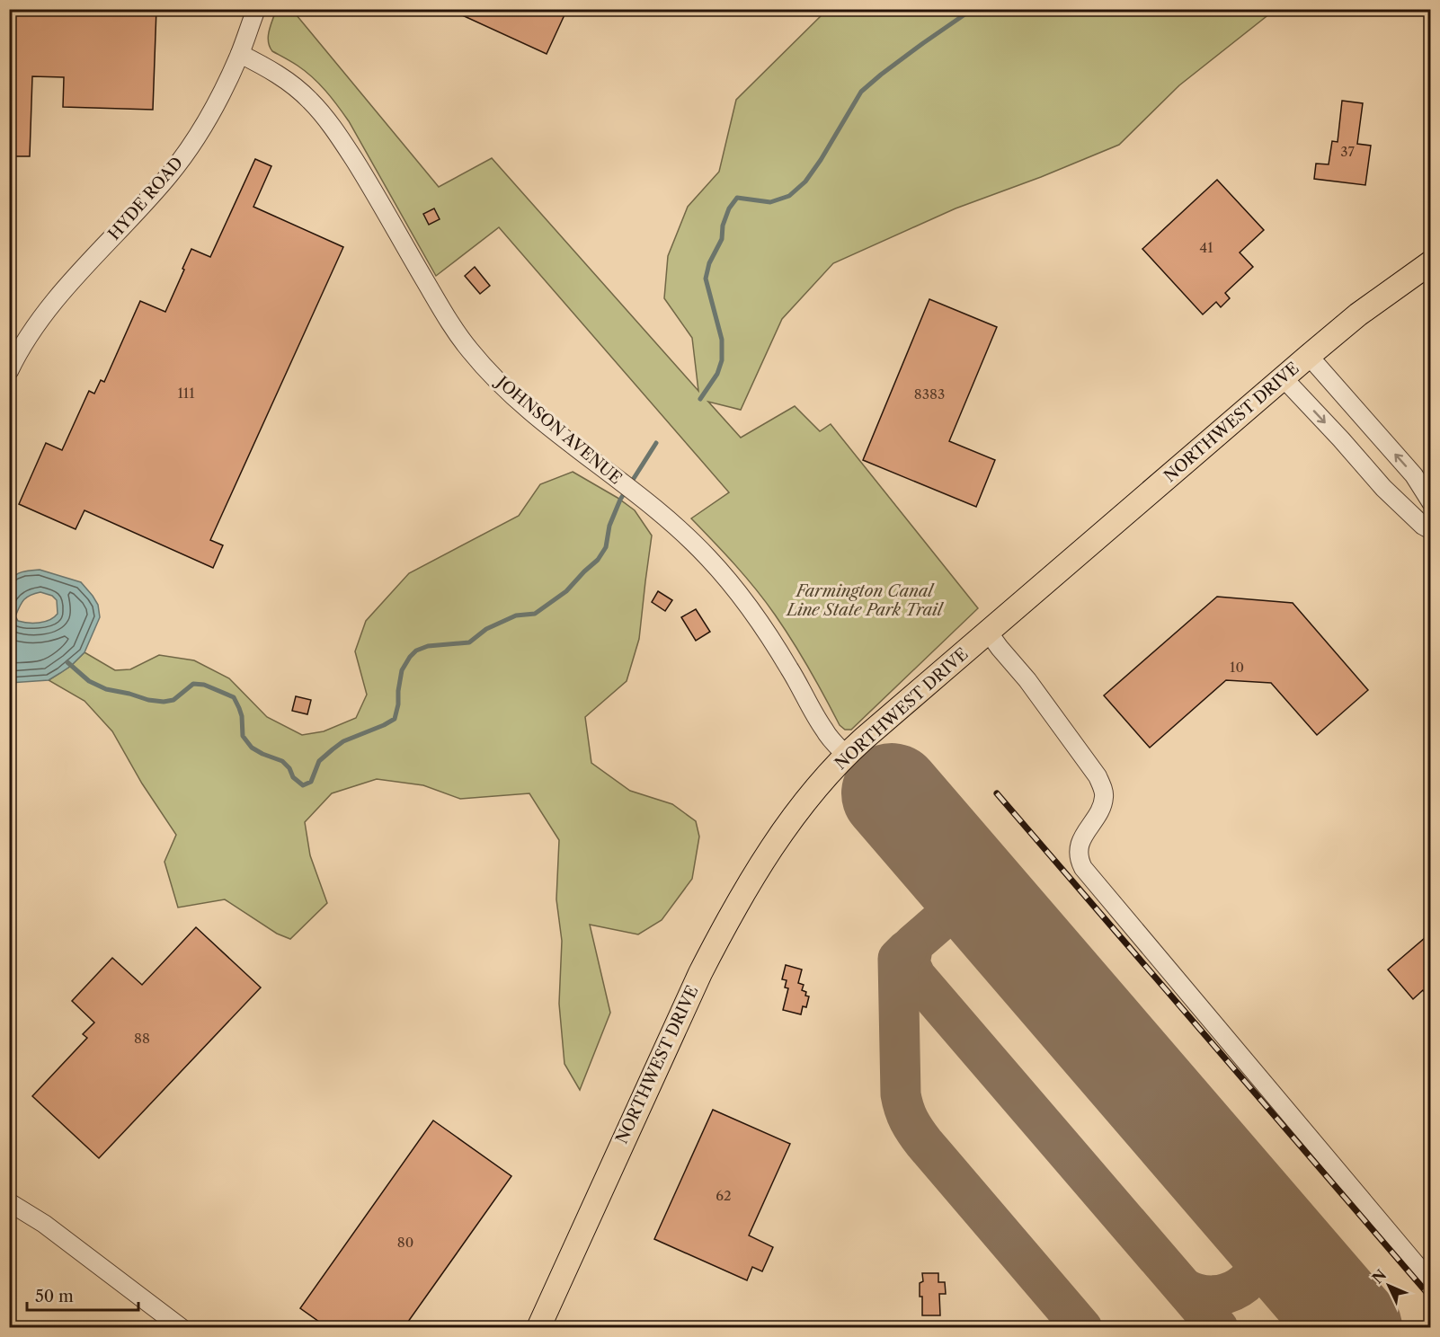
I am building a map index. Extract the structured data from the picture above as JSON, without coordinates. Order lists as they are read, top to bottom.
{
  "streets": {
    "main road": ["NORTHWEST DRIVE"],
    "street": ["HYDE ROAD", "JOHNSON AVENUE"]
  },
  "crossings": [
    ["HYDE ROAD", "JOHNSON AVENUE"],
    ["NORTHWEST DRIVE", "JOHNSON AVENUE"]
  ],
  "parks": ["Farmington Canal Line State Park Trail"],
  "house_numbers": [
    "37",
    "41",
    "111",
    "8383",
    "10",
    "88",
    "62",
    "80"
  ],
  "scale_bar": "50 m",
  "north": "top left"
}
